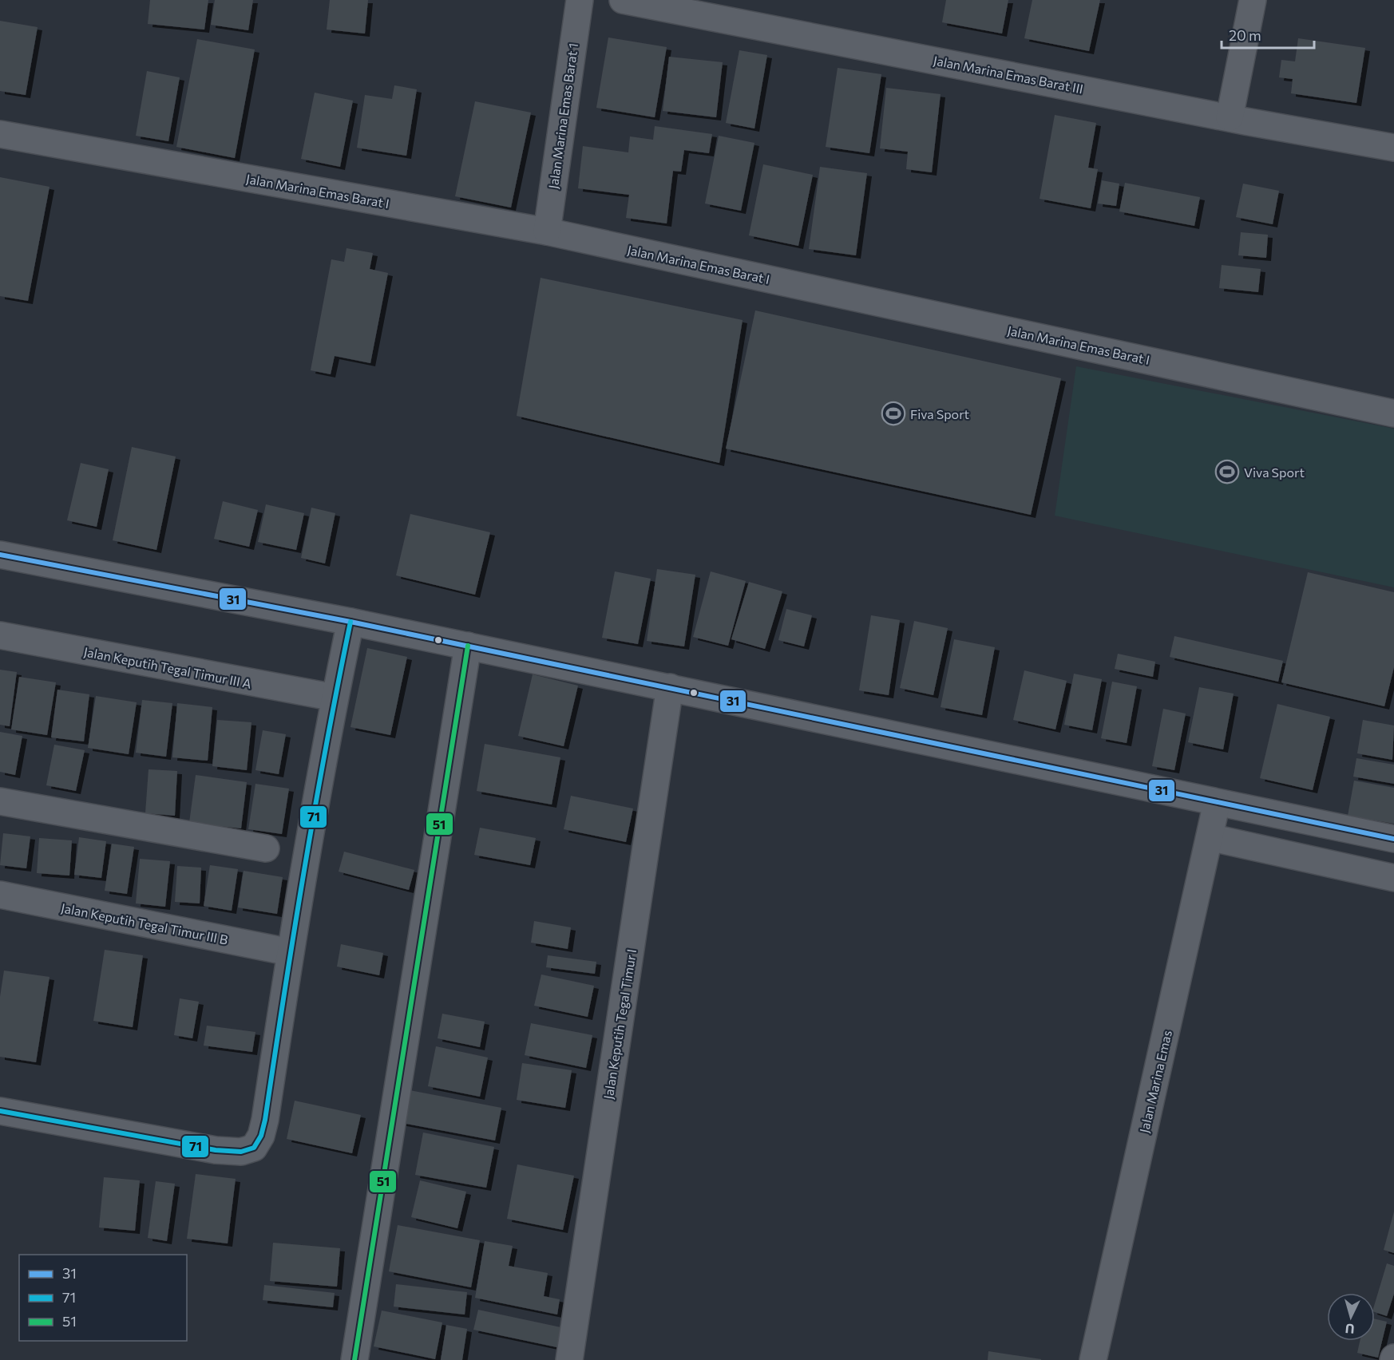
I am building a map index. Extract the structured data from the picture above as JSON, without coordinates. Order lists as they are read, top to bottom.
{
  "streets": {
    "street": [
      "Jalan Marina Emas Barat III",
      "Jalan Marina Emas Barat 1",
      "Jalan Marina Emas Barat I",
      "Jalan Keputih Tegal Timur III A",
      "Jalan Keputih Tegal Timur III B",
      "Jalan Keputih Tegal Timur I",
      "Jalan Marina Emas"
    ]
  },
  "crossings": [
    ["Jalan Marina Emas Barat 1", "Jalan Marina Emas Barat I"]
  ],
  "places": {
    "sports": ["Fiva Sport", "Viva Sport"]
  },
  "lines": ["transit line 31", "transit line 71", "transit line 51"],
  "legend": ["31", "71", "51"],
  "scale_bar": "20 m",
  "north": "bottom"
}
